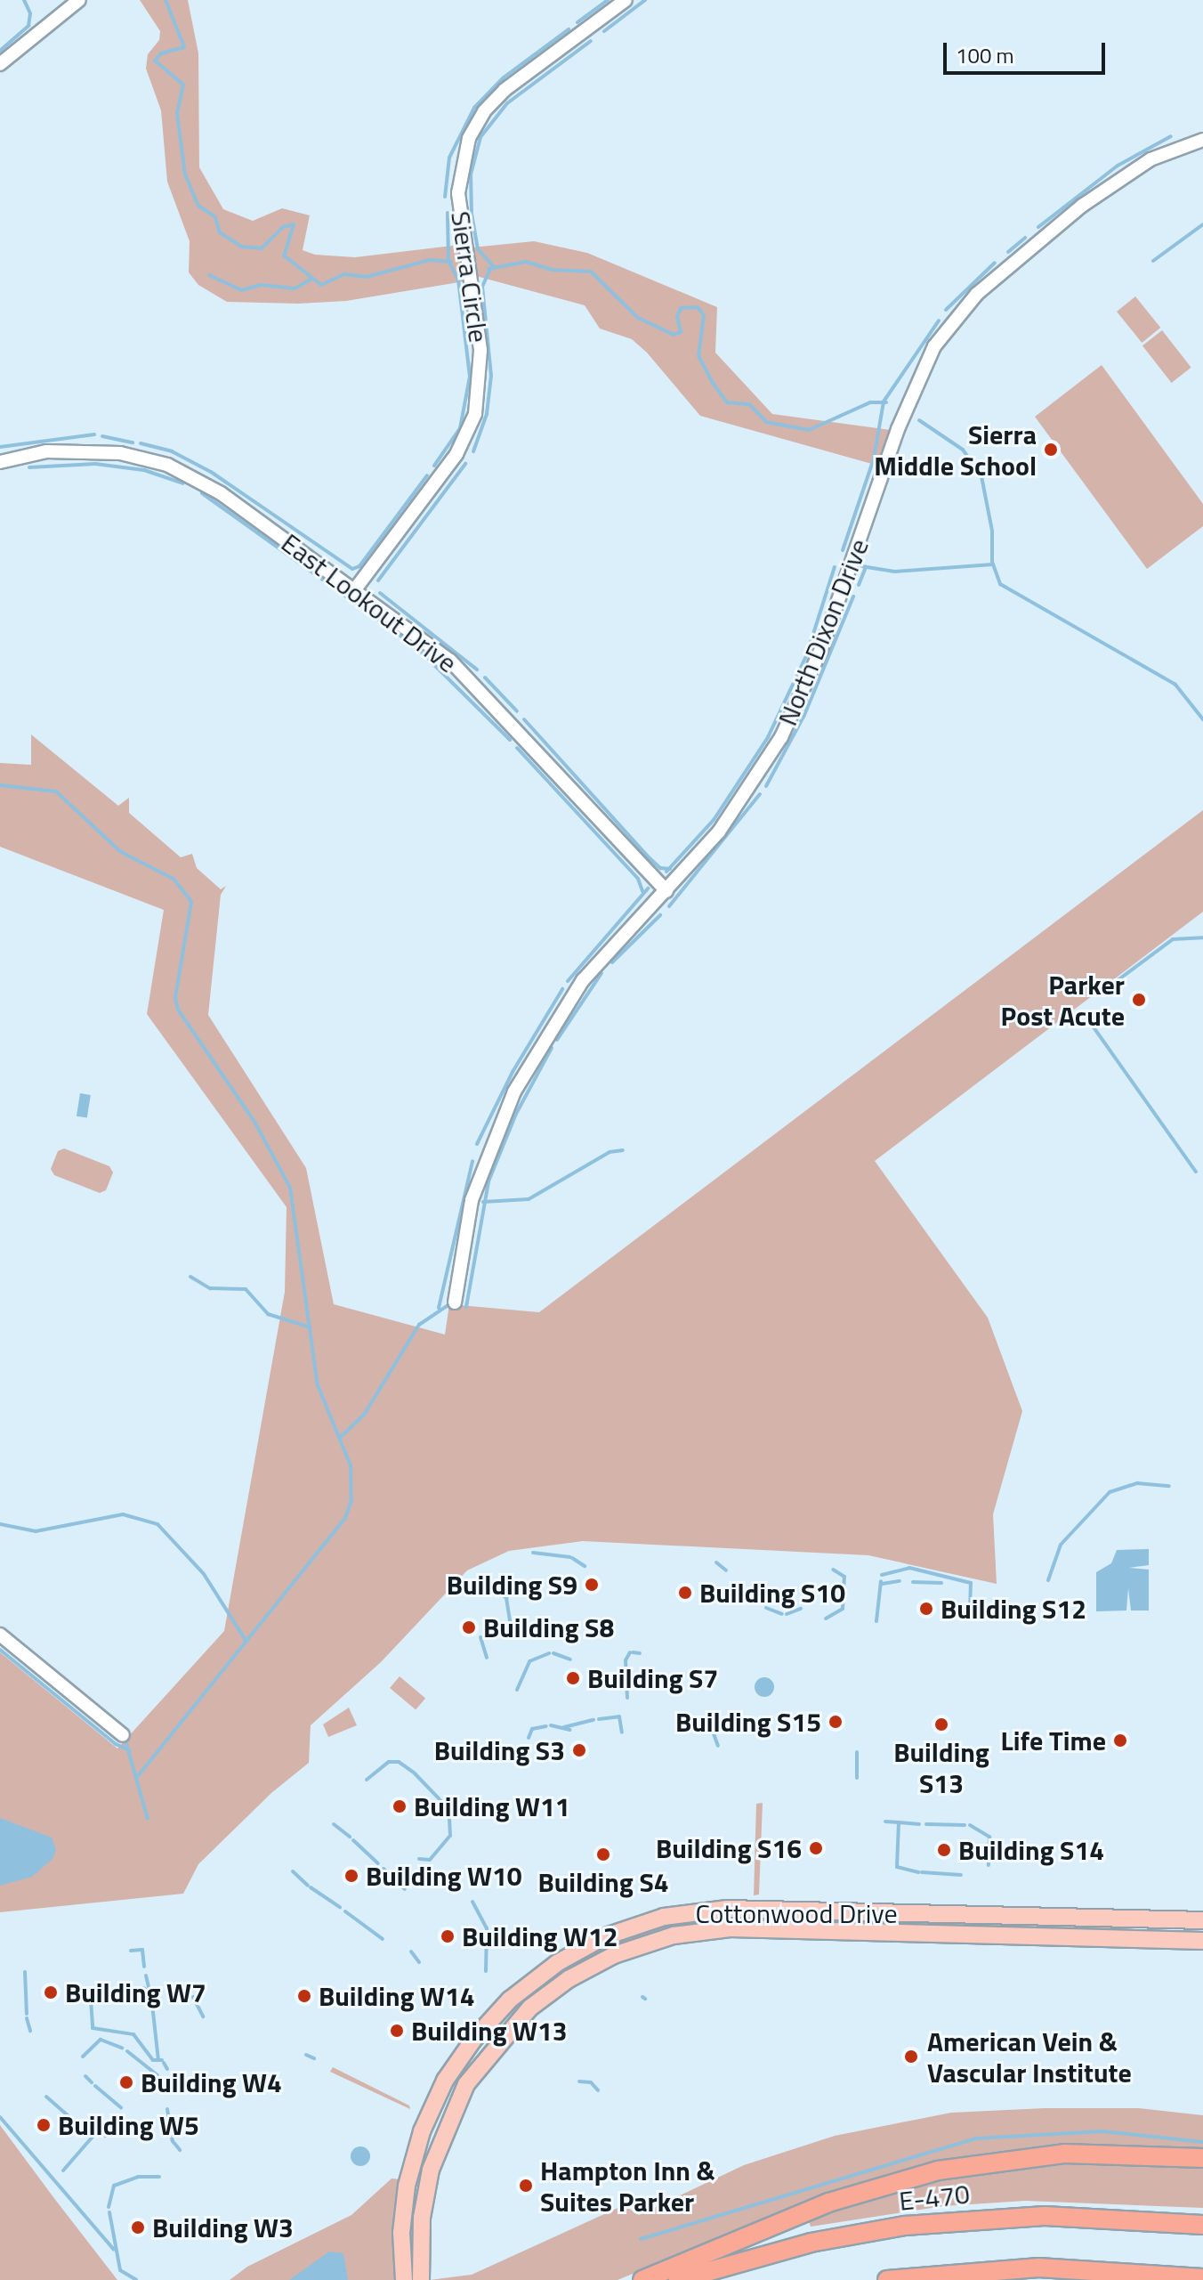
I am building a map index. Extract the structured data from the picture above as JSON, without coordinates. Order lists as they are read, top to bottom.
{
  "streets": {
    "highway": ["E-470"],
    "main road": ["Cottonwood Drive"],
    "street": ["Sierra Circle", "East Lookout Drive", "North Dixon Drive"]
  },
  "crossings": [
    ["Sierra Circle", "East Lookout Drive"],
    ["East Lookout Drive", "North Dixon Drive"]
  ],
  "places": [
    "Sierra Middle School",
    "Parker Post Acute",
    "Building S9",
    "Building S10",
    "Building S12",
    "Building S8",
    "Building S7",
    "Building S15",
    "Building S13",
    "Life Time",
    "Building S3",
    "Building W11",
    "Building S16",
    "Building S14",
    "Building S4",
    "Building W10",
    "Building W12",
    "Building W7",
    "Building W14",
    "Building W13",
    "American Vein & Vascular Institute",
    "Building W4",
    "Building W5",
    "Hampton Inn & Suites Parker",
    "Building W3"
  ],
  "scale_bar": "100 m"
}
